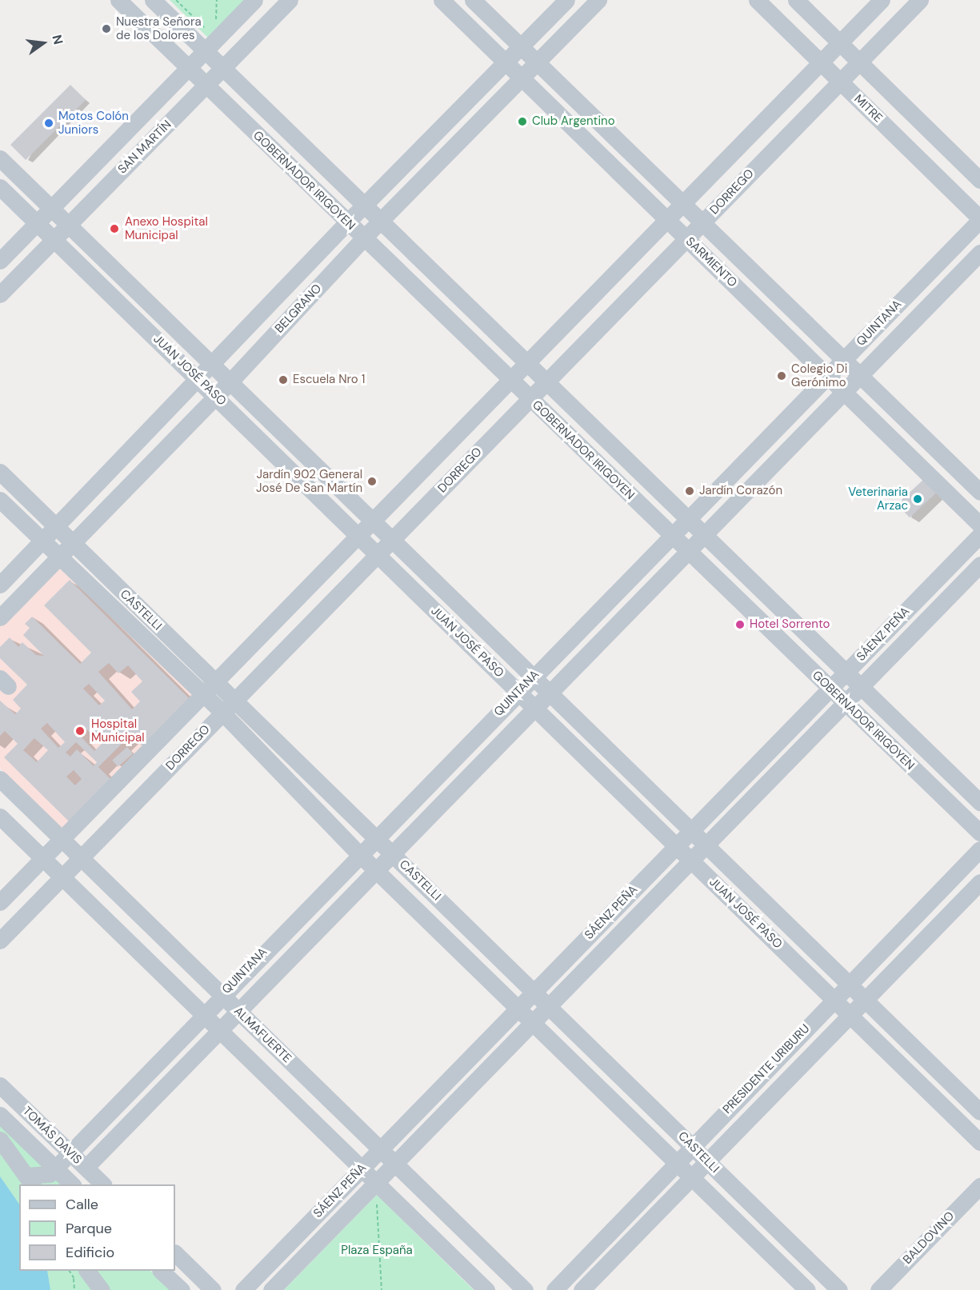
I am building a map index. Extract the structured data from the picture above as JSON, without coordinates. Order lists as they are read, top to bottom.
{
  "streets": {
    "street": [
      "MITRE",
      "SAN MARTÍN",
      "GOBERNADOR IRIGOYEN",
      "DORREGO",
      "SARMIENTO",
      "BELGRANO",
      "QUINTANA",
      "JUAN JOSÉ PASO",
      "CASTELLI",
      "SÁENZ PEÑA",
      "ALMAFUERTE",
      "PRESIDENTE URIBURU",
      "TOMÁS DAVIS",
      "BALDOVINO"
    ]
  },
  "crossings": [
    ["MITRE", "DORREGO"],
    ["MITRE", "QUINTANA"],
    ["SAN MARTÍN", "GOBERNADOR IRIGOYEN"],
    ["SAN MARTÍN", "JUAN JOSÉ PASO"],
    ["GOBERNADOR IRIGOYEN", "DORREGO"],
    ["GOBERNADOR IRIGOYEN", "BELGRANO"],
    ["GOBERNADOR IRIGOYEN", "QUINTANA"],
    ["GOBERNADOR IRIGOYEN", "SÁENZ PEÑA"],
    ["DORREGO", "SARMIENTO"],
    ["DORREGO", "JUAN JOSÉ PASO"],
    ["DORREGO", "CASTELLI"],
    ["DORREGO", "ALMAFUERTE"],
    ["SARMIENTO", "BELGRANO"],
    ["SARMIENTO", "QUINTANA"],
    ["BELGRANO", "JUAN JOSÉ PASO"],
    ["BELGRANO", "CASTELLI"],
    ["QUINTANA", "JUAN JOSÉ PASO"],
    ["QUINTANA", "CASTELLI"],
    ["QUINTANA", "ALMAFUERTE"],
    ["QUINTANA", "TOMÁS DAVIS"],
    ["JUAN JOSÉ PASO", "SÁENZ PEÑA"],
    ["JUAN JOSÉ PASO", "PRESIDENTE URIBURU"],
    ["CASTELLI", "SÁENZ PEÑA"],
    ["CASTELLI", "PRESIDENTE URIBURU"],
    ["SÁENZ PEÑA", "ALMAFUERTE"]
  ],
  "parks": ["Plaza España"],
  "places": [
    "Nuestra Señora de los Dolores",
    "Club Argentino",
    "Motos Colón Juniors",
    "Anexo Hospital Municipal",
    "Colegio Di Gerónimo",
    "Escuela Nro 1",
    "Jardín 902 General José De San Martín",
    "Jardín Corazón",
    "Veterinaria Arzac",
    "Hotel Sorrento",
    "Hospital Municipal"
  ],
  "legend": ["Calle", "Parque", "Edificio"],
  "north": "right"
}
